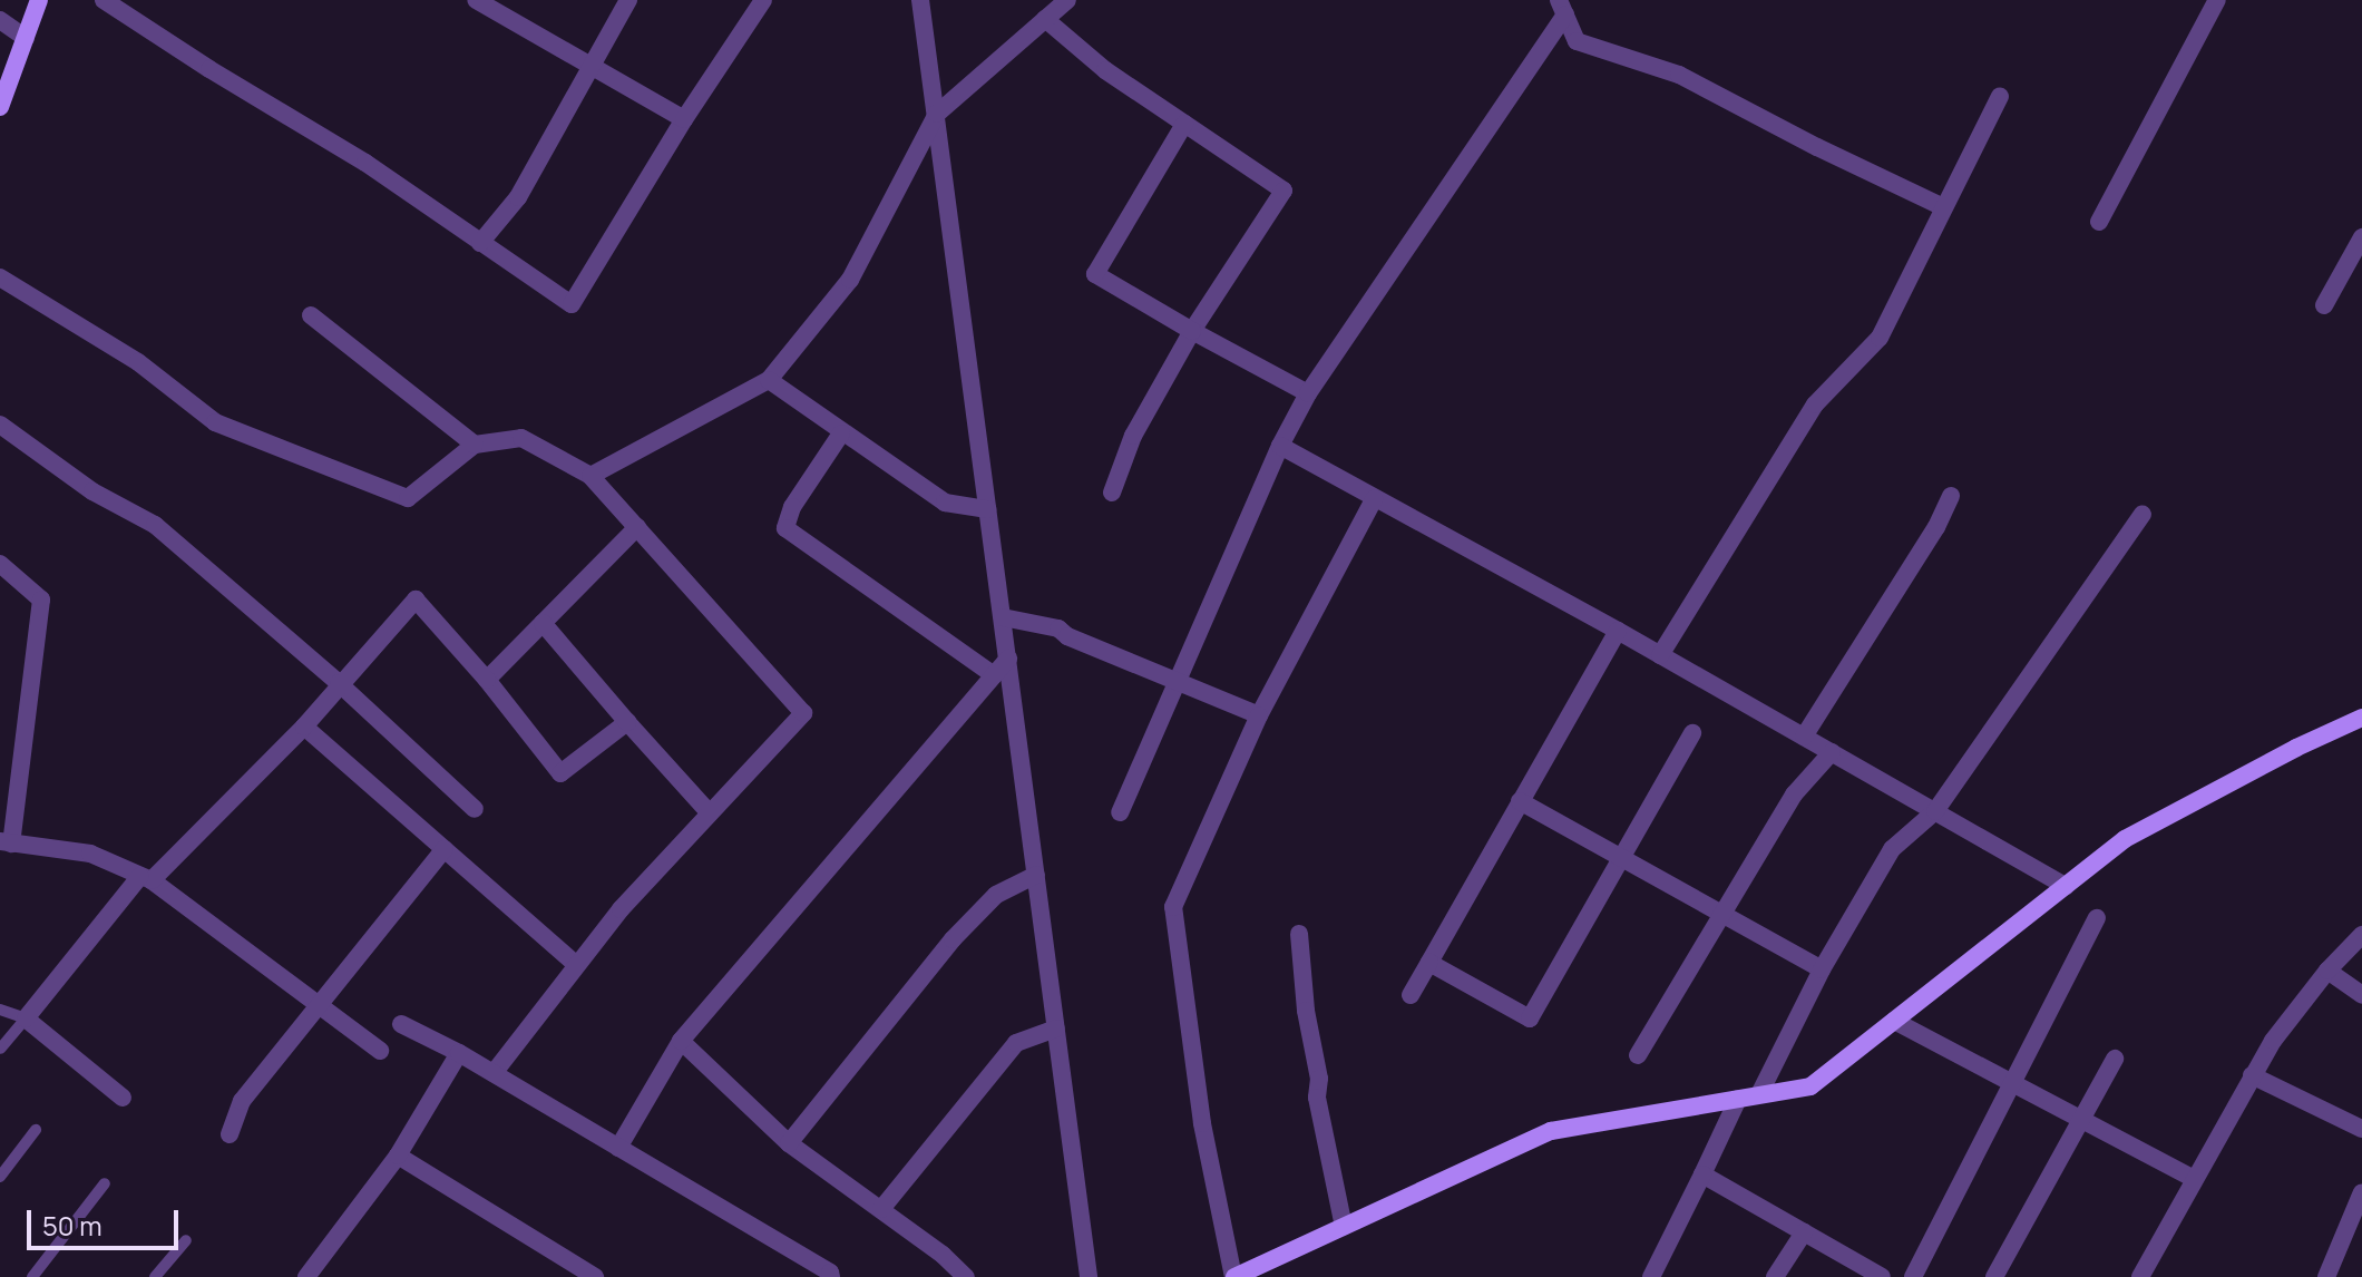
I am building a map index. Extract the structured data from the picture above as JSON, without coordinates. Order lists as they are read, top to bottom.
{
  "scale_bar": "50 m"
}
